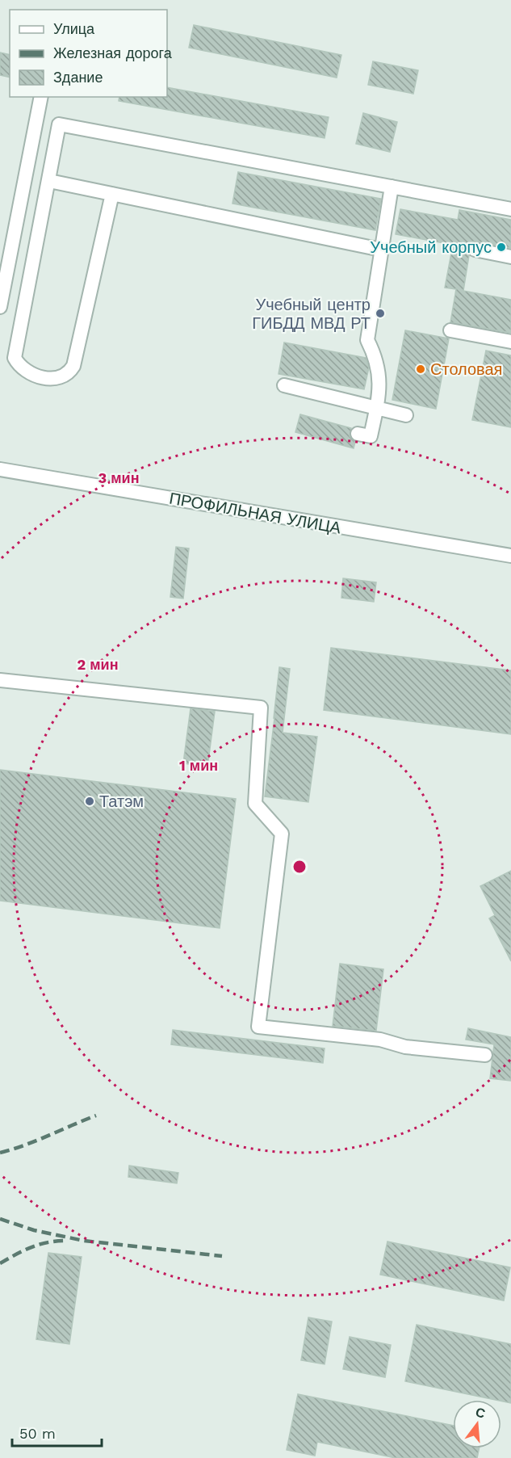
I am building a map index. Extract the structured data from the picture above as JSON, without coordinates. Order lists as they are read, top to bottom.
{
  "streets": {
    "street": ["ПРОФИЛЬНАЯ УЛИЦА"]
  },
  "places": [
    "Учебный корпус",
    "Учебный центр ГИБДД МВД РТ",
    "Столовая",
    "Татэм"
  ],
  "legend": ["Улица", "Железная дорога", "Здание"],
  "scale_bar": "50 m",
  "north": "top",
  "rings": ["3 мин", "2 мин", "1 мин"]
}
